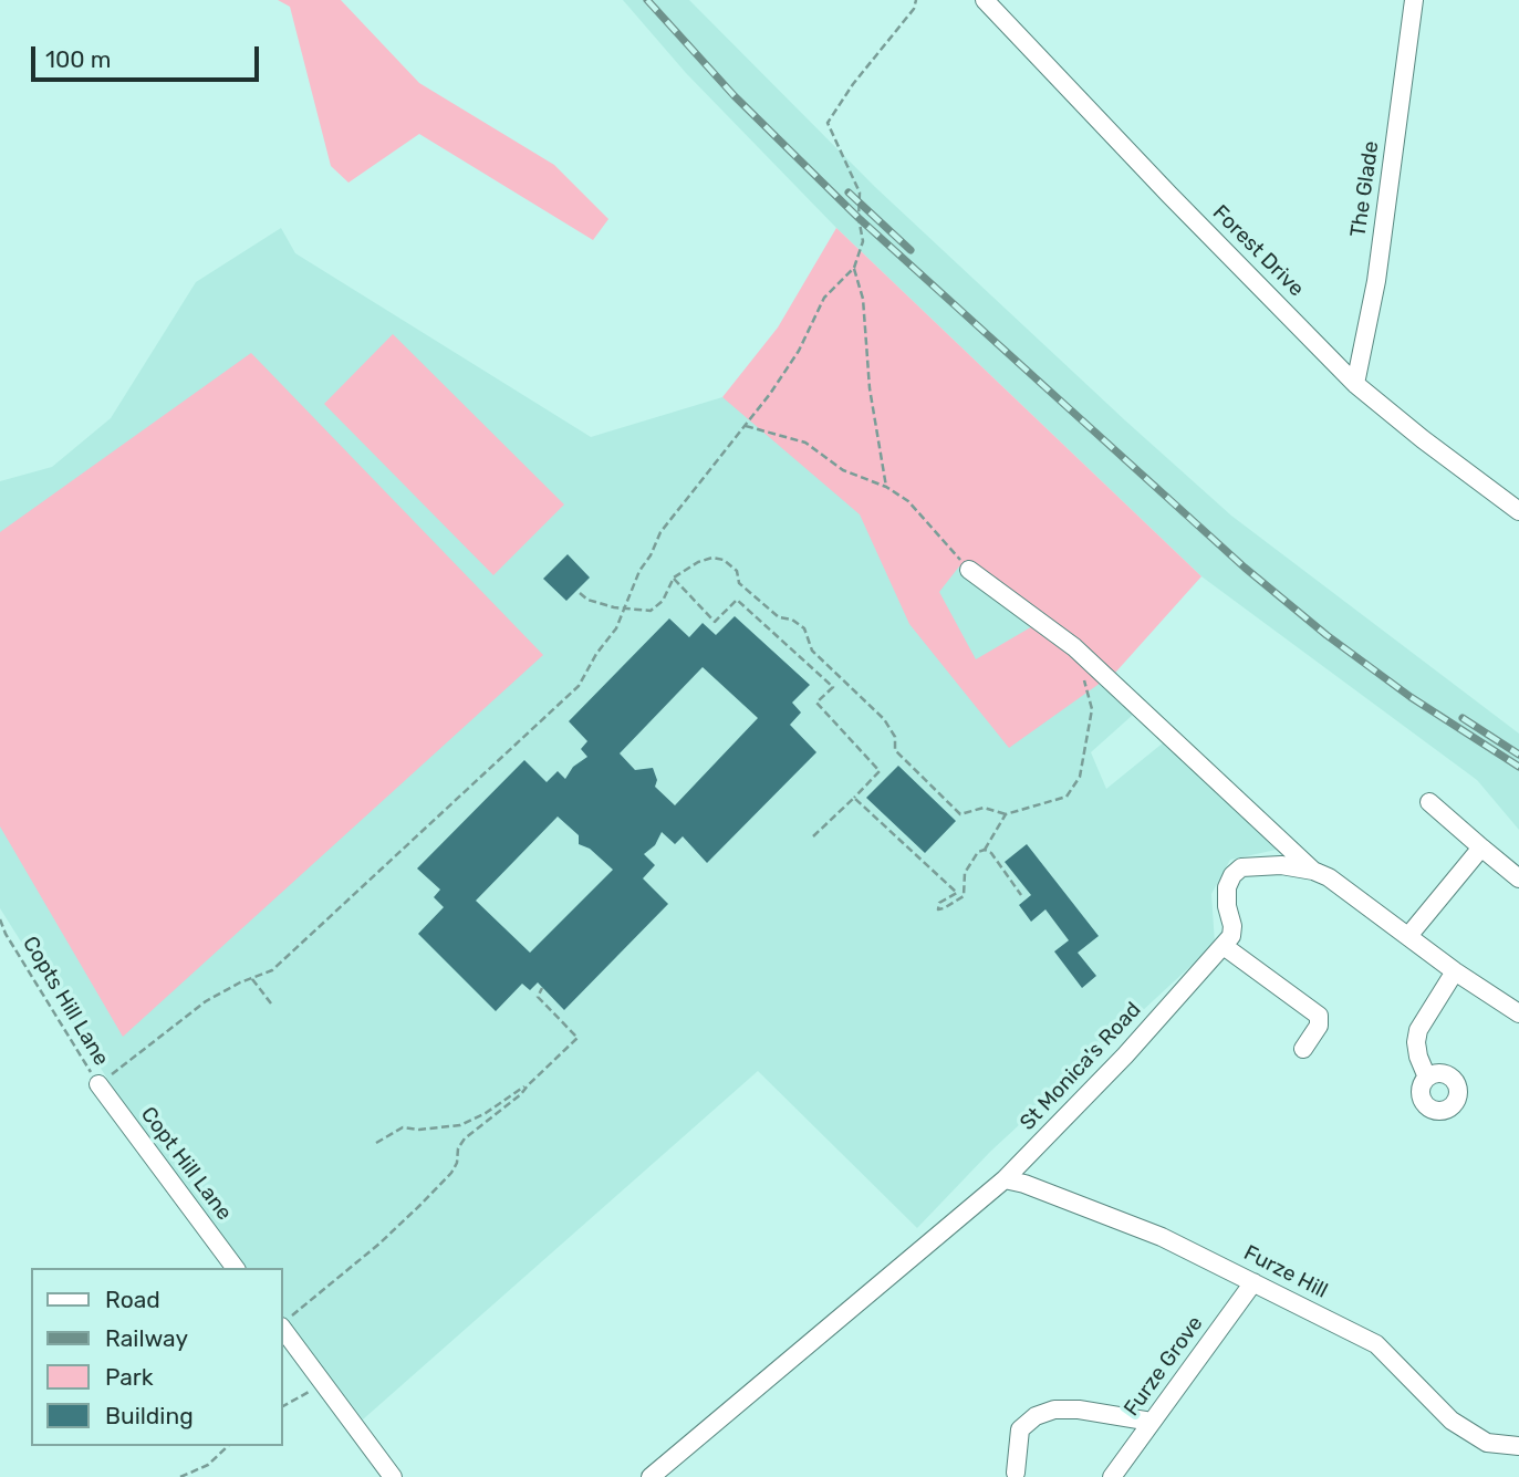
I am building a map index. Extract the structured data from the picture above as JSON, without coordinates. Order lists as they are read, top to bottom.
{
  "streets": {
    "street": [
      "The Glade",
      "Forest Drive",
      "St Monica's Road",
      "Copt Hill Lane",
      "Furze Hill",
      "Furze Grove"
    ],
    "path": ["Copts Hill Lane"]
  },
  "crossings": [
    ["The Glade", "Forest Drive"],
    ["Copts Hill Lane", "Copt Hill Lane"],
    ["St Monica's Road", "Furze Hill"],
    ["Furze Hill", "Furze Grove"]
  ],
  "legend": [
    "Road",
    "Railway",
    "Park",
    "Building"
  ],
  "scale_bar": "100 m"
}
